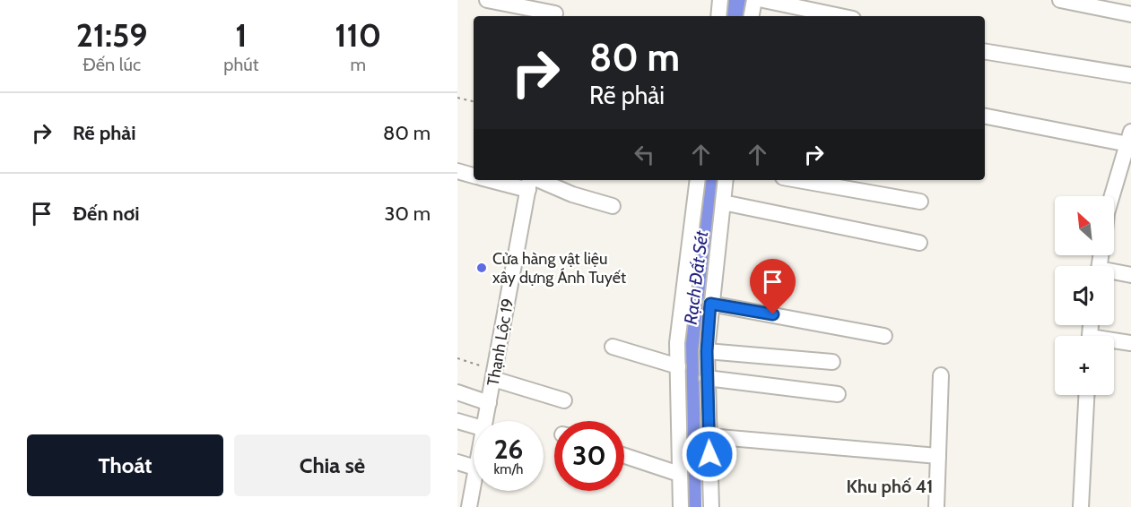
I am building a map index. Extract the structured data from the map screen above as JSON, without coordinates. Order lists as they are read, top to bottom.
{
  "streets": {
    "street": ["Thạnh Lộc 19"]
  },
  "districts": ["Khu phố 41"],
  "water": ["Rạch Đất Sét"],
  "places": ["Cửa hàng vật liệu xây dựng Ánh Tuyết"],
  "north": "top left",
  "page": {
    "eta": [
      "21:59",
      "Đến lúc",
      "1",
      "phút",
      "110",
      "m"
    ],
    "turn": ["80 m", "Rẽ phải"],
    "list": [
      {
        "name": "Rẽ phải",
        "value": "80 m"
      },
      {
        "name": "Đến nơi",
        "value": "30 m"
      }
    ],
    "map_buttons": "+",
    "speed": "26 km/h",
    "limit": "30",
    "buttons": ["Thoát", "Chia sẻ"]
  }
}
